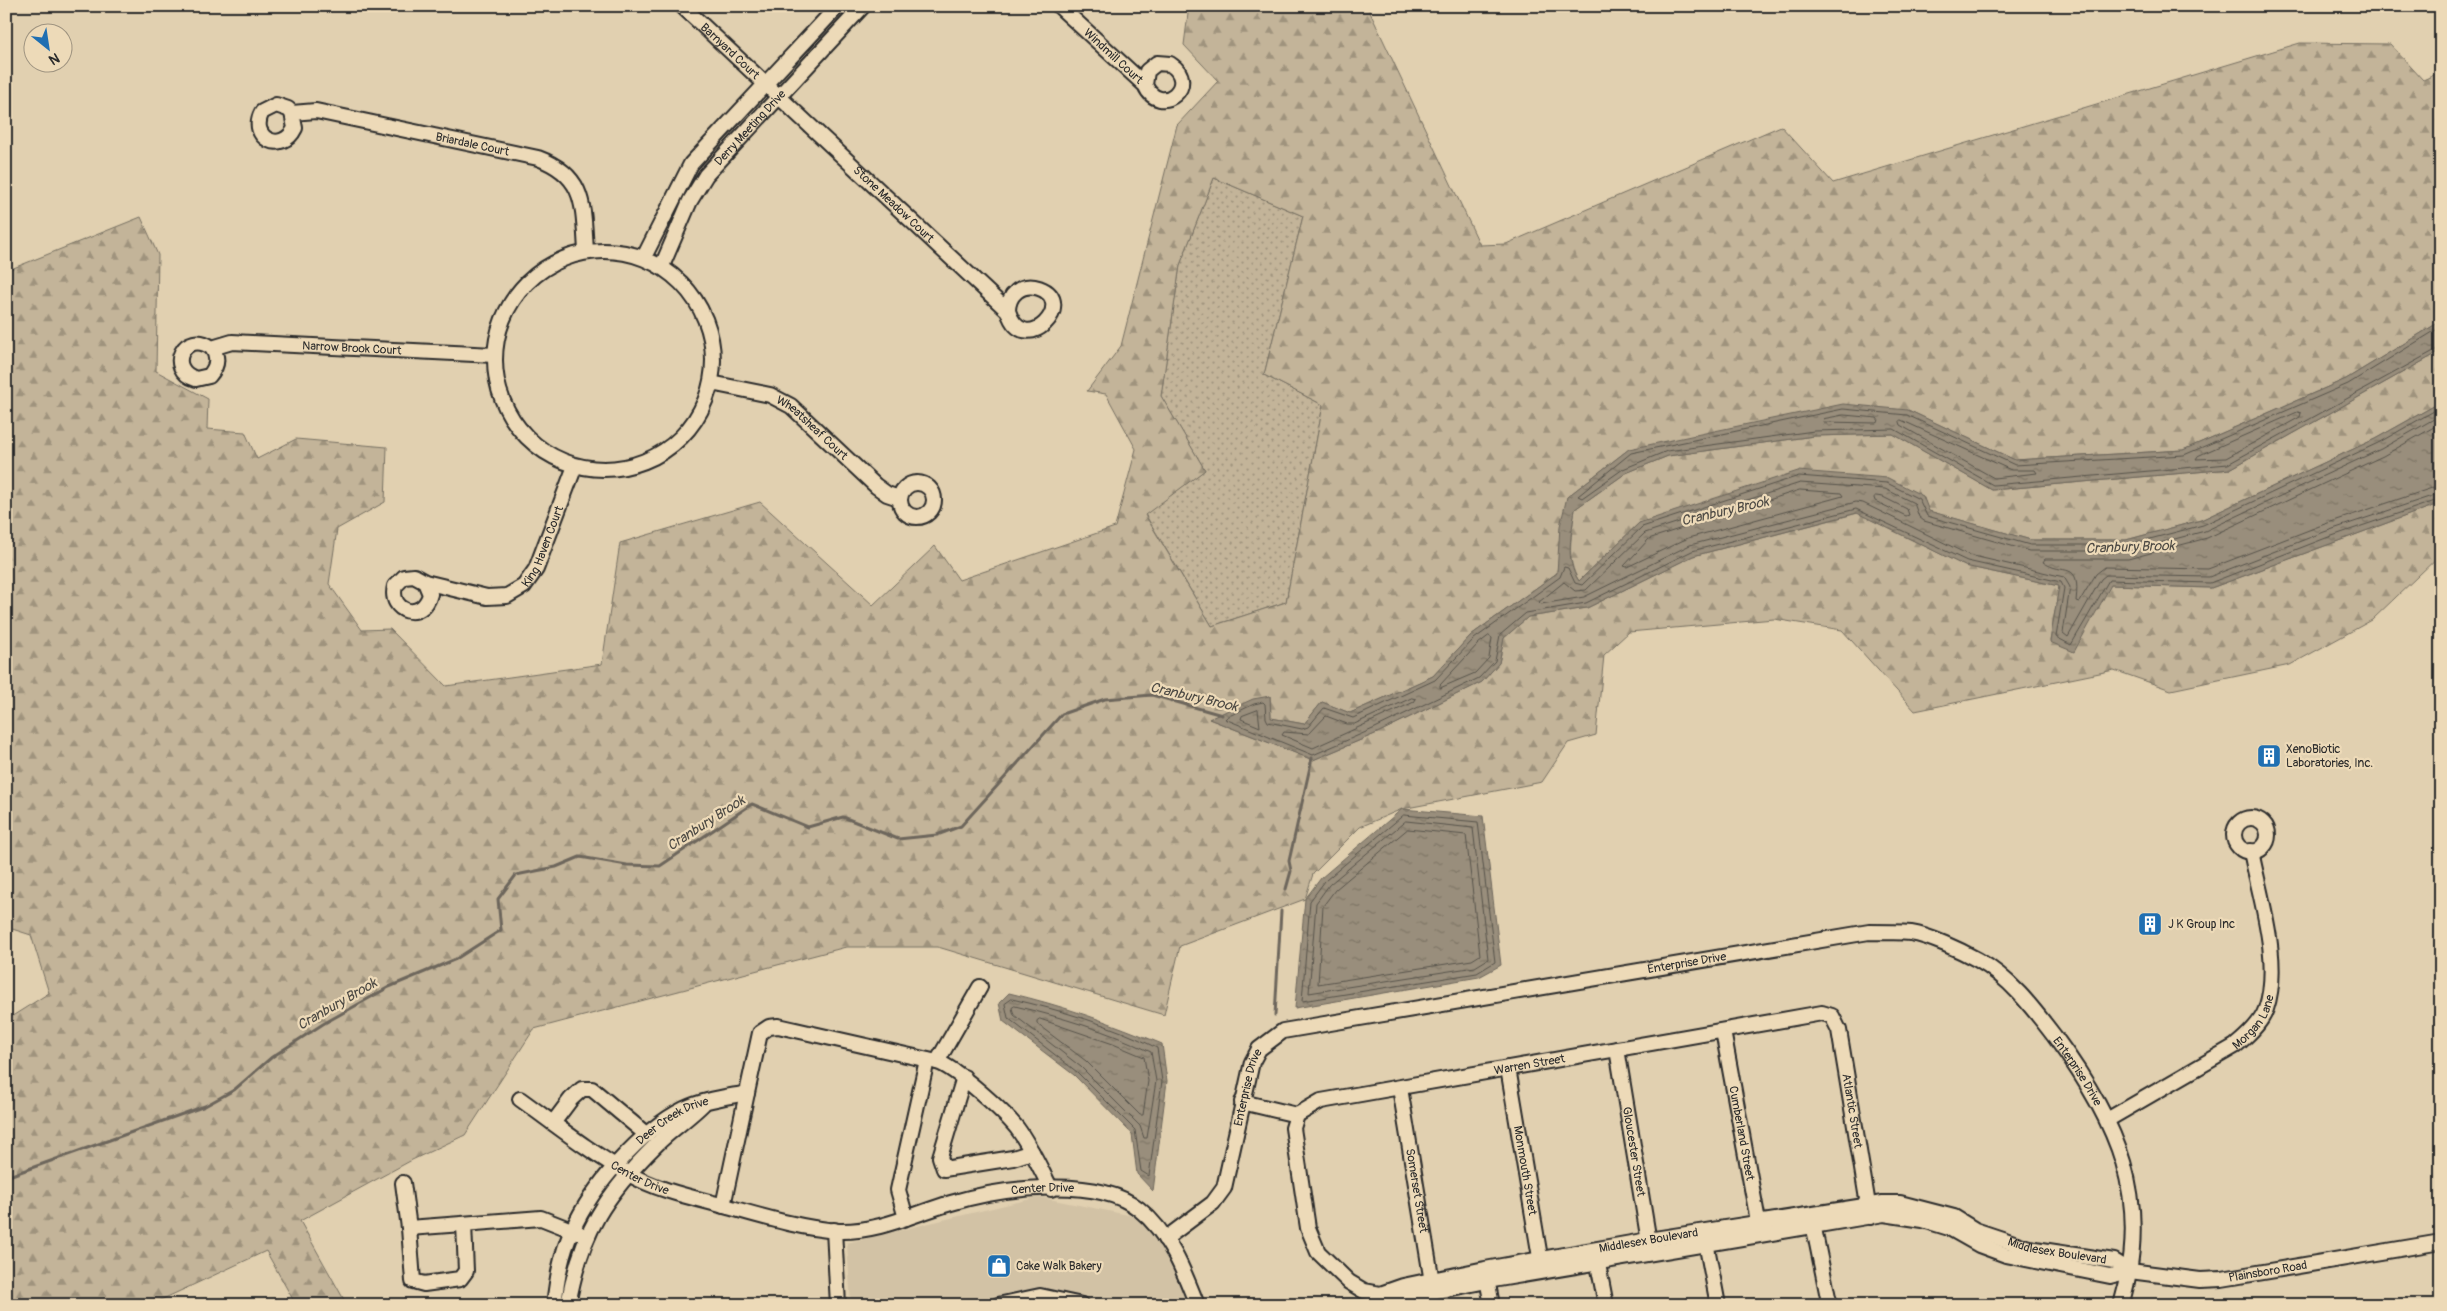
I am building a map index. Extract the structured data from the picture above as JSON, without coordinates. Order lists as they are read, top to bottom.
{
  "streets": {
    "street": [
      "Barnyard Court",
      "Windmill Court",
      "Derry Meeting Drive",
      "Briardale Court",
      "Stone Meadow Court",
      "Narrow Brook Court",
      "Wheatsheaf Court",
      "King Haven Court",
      "Enterprise Drive",
      "Morgan Lane",
      "Warren Street",
      "Atlantic Street",
      "Deer Creek Drive",
      "Cumberland Street",
      "Gloucester Street",
      "Monmouth Street",
      "Center Drive",
      "Somerset Street",
      "Middlesex Boulevard",
      "Plainsboro Road"
    ]
  },
  "crossings": [
    ["Barnyard Court", "Derry Meeting Drive"],
    ["Barnyard Court", "Stone Meadow Court"],
    ["Derry Meeting Drive", "Stone Meadow Court"],
    ["Enterprise Drive", "Morgan Lane"],
    ["Enterprise Drive", "Center Drive"],
    ["Enterprise Drive", "Middlesex Boulevard"],
    ["Enterprise Drive", "Plainsboro Road"],
    ["Warren Street", "Atlantic Street"],
    ["Warren Street", "Cumberland Street"],
    ["Warren Street", "Gloucester Street"],
    ["Warren Street", "Monmouth Street"],
    ["Warren Street", "Somerset Street"],
    ["Warren Street", "Middlesex Boulevard"],
    ["Atlantic Street", "Middlesex Boulevard"],
    ["Deer Creek Drive", "Center Drive"],
    ["Cumberland Street", "Middlesex Boulevard"],
    ["Gloucester Street", "Middlesex Boulevard"],
    ["Monmouth Street", "Middlesex Boulevard"],
    ["Somerset Street", "Middlesex Boulevard"],
    ["Middlesex Boulevard", "Plainsboro Road"]
  ],
  "water": ["Cranbury Brook"],
  "places": {
    "building": ["XenoBiotic Laboratories, Inc.", "J K Group Inc"],
    "shop": ["Cake Walk Bakery"]
  },
  "north": "bottom right"
}
